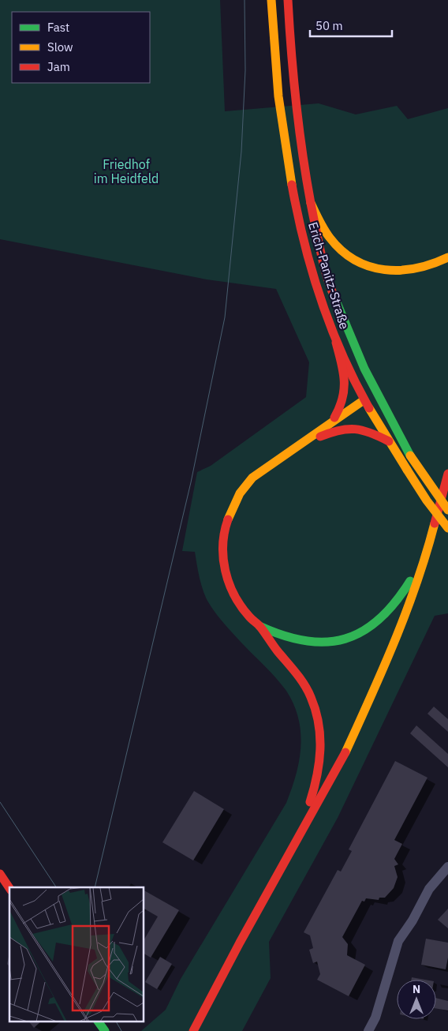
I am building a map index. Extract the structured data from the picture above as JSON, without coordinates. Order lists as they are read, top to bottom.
{
  "streets": {
    "main road": ["Erich-Panitz-Straße"]
  },
  "parks": ["Friedhof im Heidfeld"],
  "legend": ["Fast", "Slow", "Jam"],
  "scale_bar": "50 m",
  "north": "top"
}
